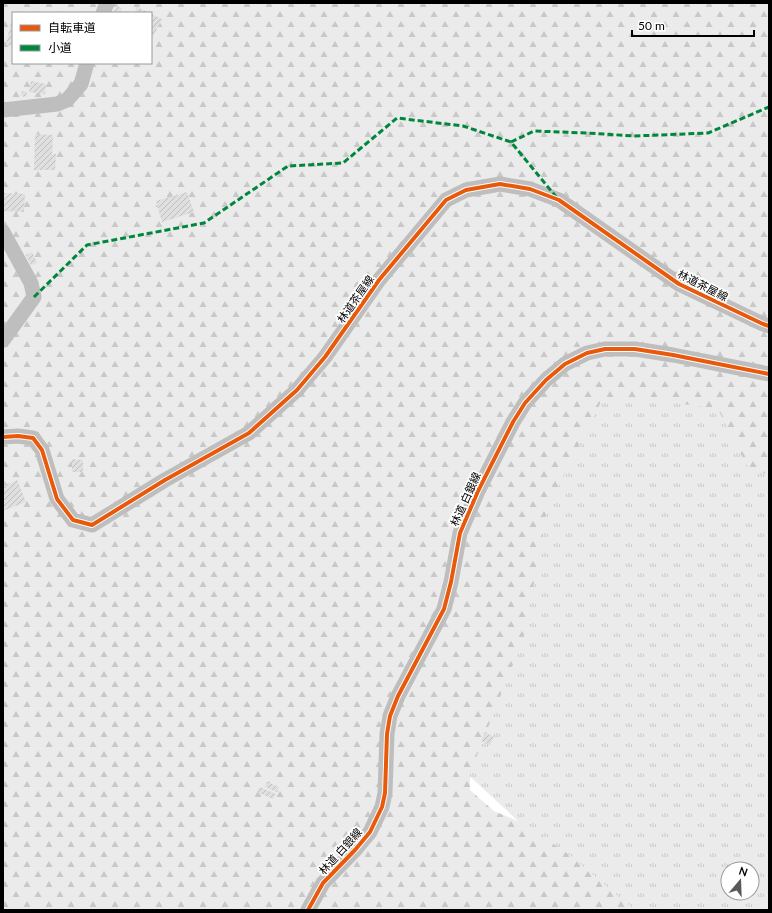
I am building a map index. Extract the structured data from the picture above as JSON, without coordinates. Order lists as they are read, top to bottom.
{
  "streets": {
    "street": ["林道茶屋線", "林道 白銀線"]
  },
  "legend": ["自転車道", "小道"],
  "scale_bar": "50 m",
  "north": "top"
}
